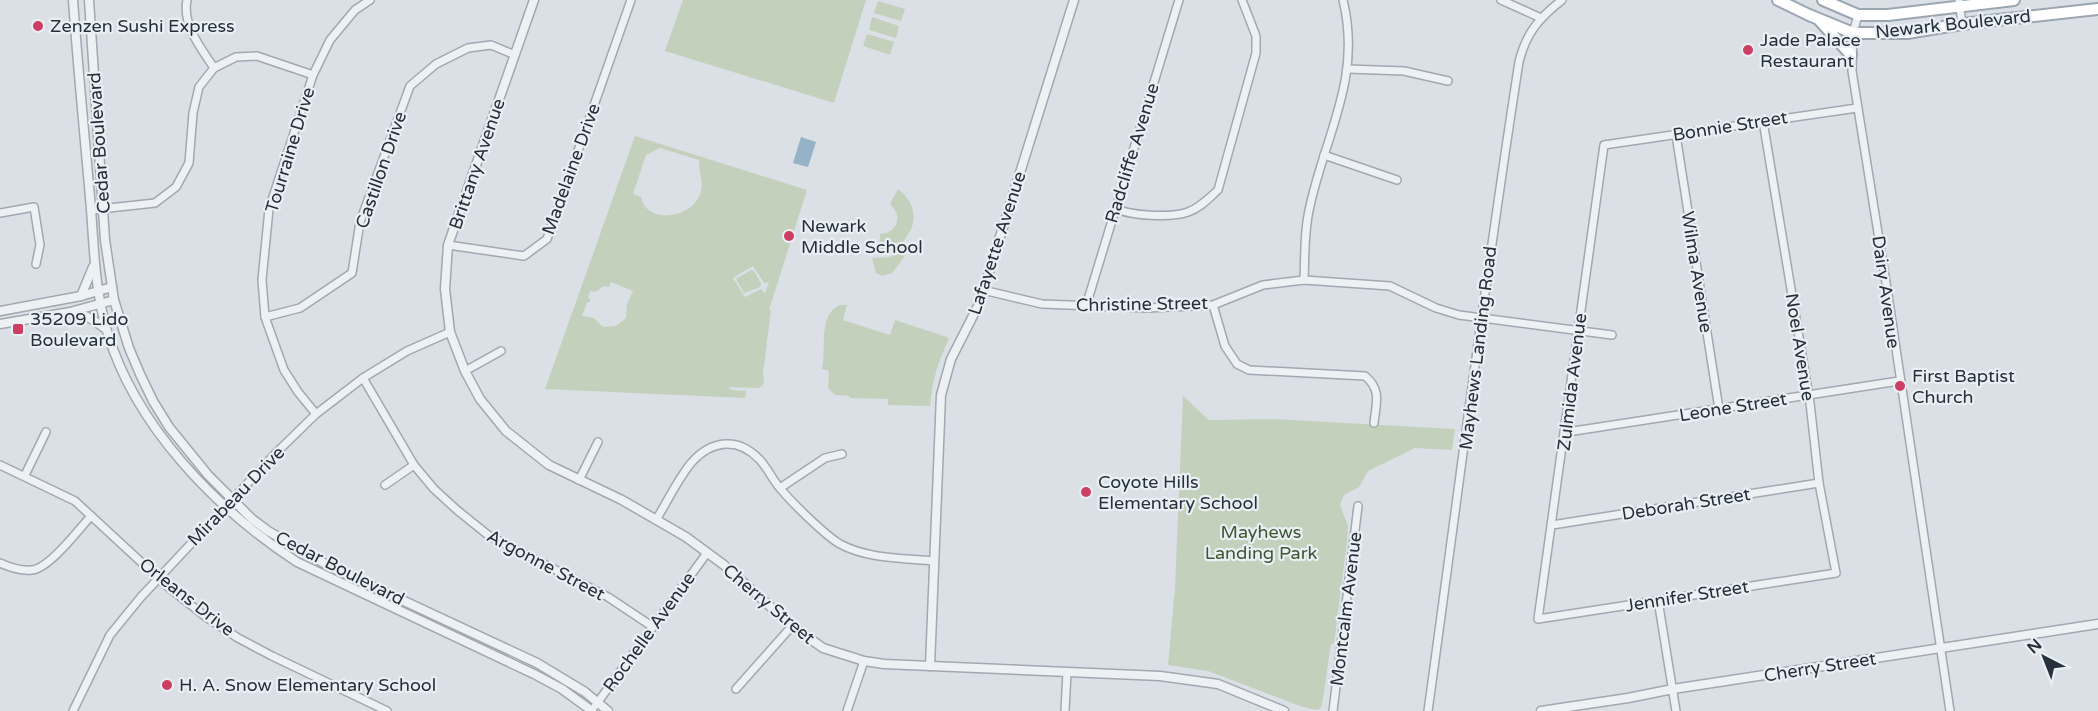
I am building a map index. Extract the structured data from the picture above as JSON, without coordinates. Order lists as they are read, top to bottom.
{
  "streets": {
    "main road": ["Newark Boulevard"],
    "street": [
      "Bonnie Street",
      "Cedar Boulevard",
      "Tourraine Drive",
      "Radcliffe Avenue",
      "Brittany Avenue",
      "Madelaine Drive",
      "Castillon Drive",
      "Lafayette Avenue",
      "Wilma Avenue",
      "Dairy Avenue",
      "Christine Street",
      "Noel Avenue",
      "Mayhews Landing Road",
      "Zulmida Avenue",
      "Leone Street",
      "Mirabeau Drive",
      "Deborah Street",
      "Argonne Street",
      "Jennifer Street",
      "Orleans Drive",
      "Cherry Street",
      "Montcalm Avenue",
      "Rochelle Avenue"
    ]
  },
  "crossings": [
    ["Newark Boulevard", "Dairy Avenue"],
    ["Bonnie Street", "Wilma Avenue"],
    ["Bonnie Street", "Dairy Avenue"],
    ["Bonnie Street", "Noel Avenue"],
    ["Bonnie Street", "Zulmida Avenue"],
    ["Cedar Boulevard", "Mirabeau Drive"],
    ["Cedar Boulevard", "Rochelle Avenue"],
    ["Tourraine Drive", "Castillon Drive"],
    ["Tourraine Drive", "Mirabeau Drive"],
    ["Radcliffe Avenue", "Christine Street"],
    ["Brittany Avenue", "Madelaine Drive"],
    ["Brittany Avenue", "Castillon Drive"],
    ["Brittany Avenue", "Mirabeau Drive"],
    ["Brittany Avenue", "Cherry Street"],
    ["Lafayette Avenue", "Christine Street"],
    ["Lafayette Avenue", "Cherry Street"],
    ["Wilma Avenue", "Leone Street"],
    ["Dairy Avenue", "Leone Street"],
    ["Dairy Avenue", "Cherry Street"],
    ["Christine Street", "Mayhews Landing Road"],
    ["Christine Street", "Zulmida Avenue"],
    ["Noel Avenue", "Leone Street"],
    ["Noel Avenue", "Deborah Street"],
    ["Noel Avenue", "Jennifer Street"],
    ["Zulmida Avenue", "Leone Street"],
    ["Zulmida Avenue", "Deborah Street"],
    ["Zulmida Avenue", "Jennifer Street"],
    ["Mirabeau Drive", "Argonne Street"],
    ["Mirabeau Drive", "Orleans Drive"],
    ["Mirabeau Drive", "Cherry Street"],
    ["Argonne Street", "Rochelle Avenue"],
    ["Cherry Street", "Rochelle Avenue"]
  ],
  "parks": ["Mayhews Landing Park"],
  "places": {
    "other": [
      "Zenzen Sushi Express",
      "Jade Palace Restaurant",
      "Newark Middle School",
      "First Baptist Church",
      "Coyote Hills Elementary School",
      "H. A. Snow Elementary School"
    ],
    "transit": ["35209 Lido Boulevard"]
  },
  "north": "top left"
}
